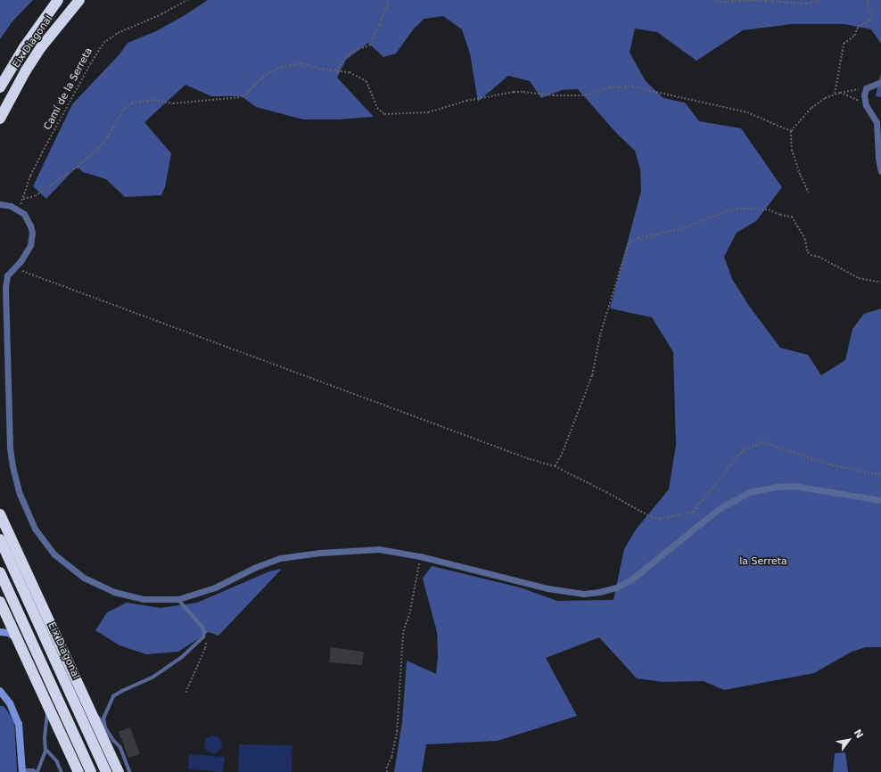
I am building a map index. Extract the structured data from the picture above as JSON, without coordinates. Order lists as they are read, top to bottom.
{
  "streets": {
    "highway": ["Eix Diagonal"],
    "path": ["Camí de la Serreta"]
  },
  "parks": ["la Serreta"],
  "north": "top right"
}
